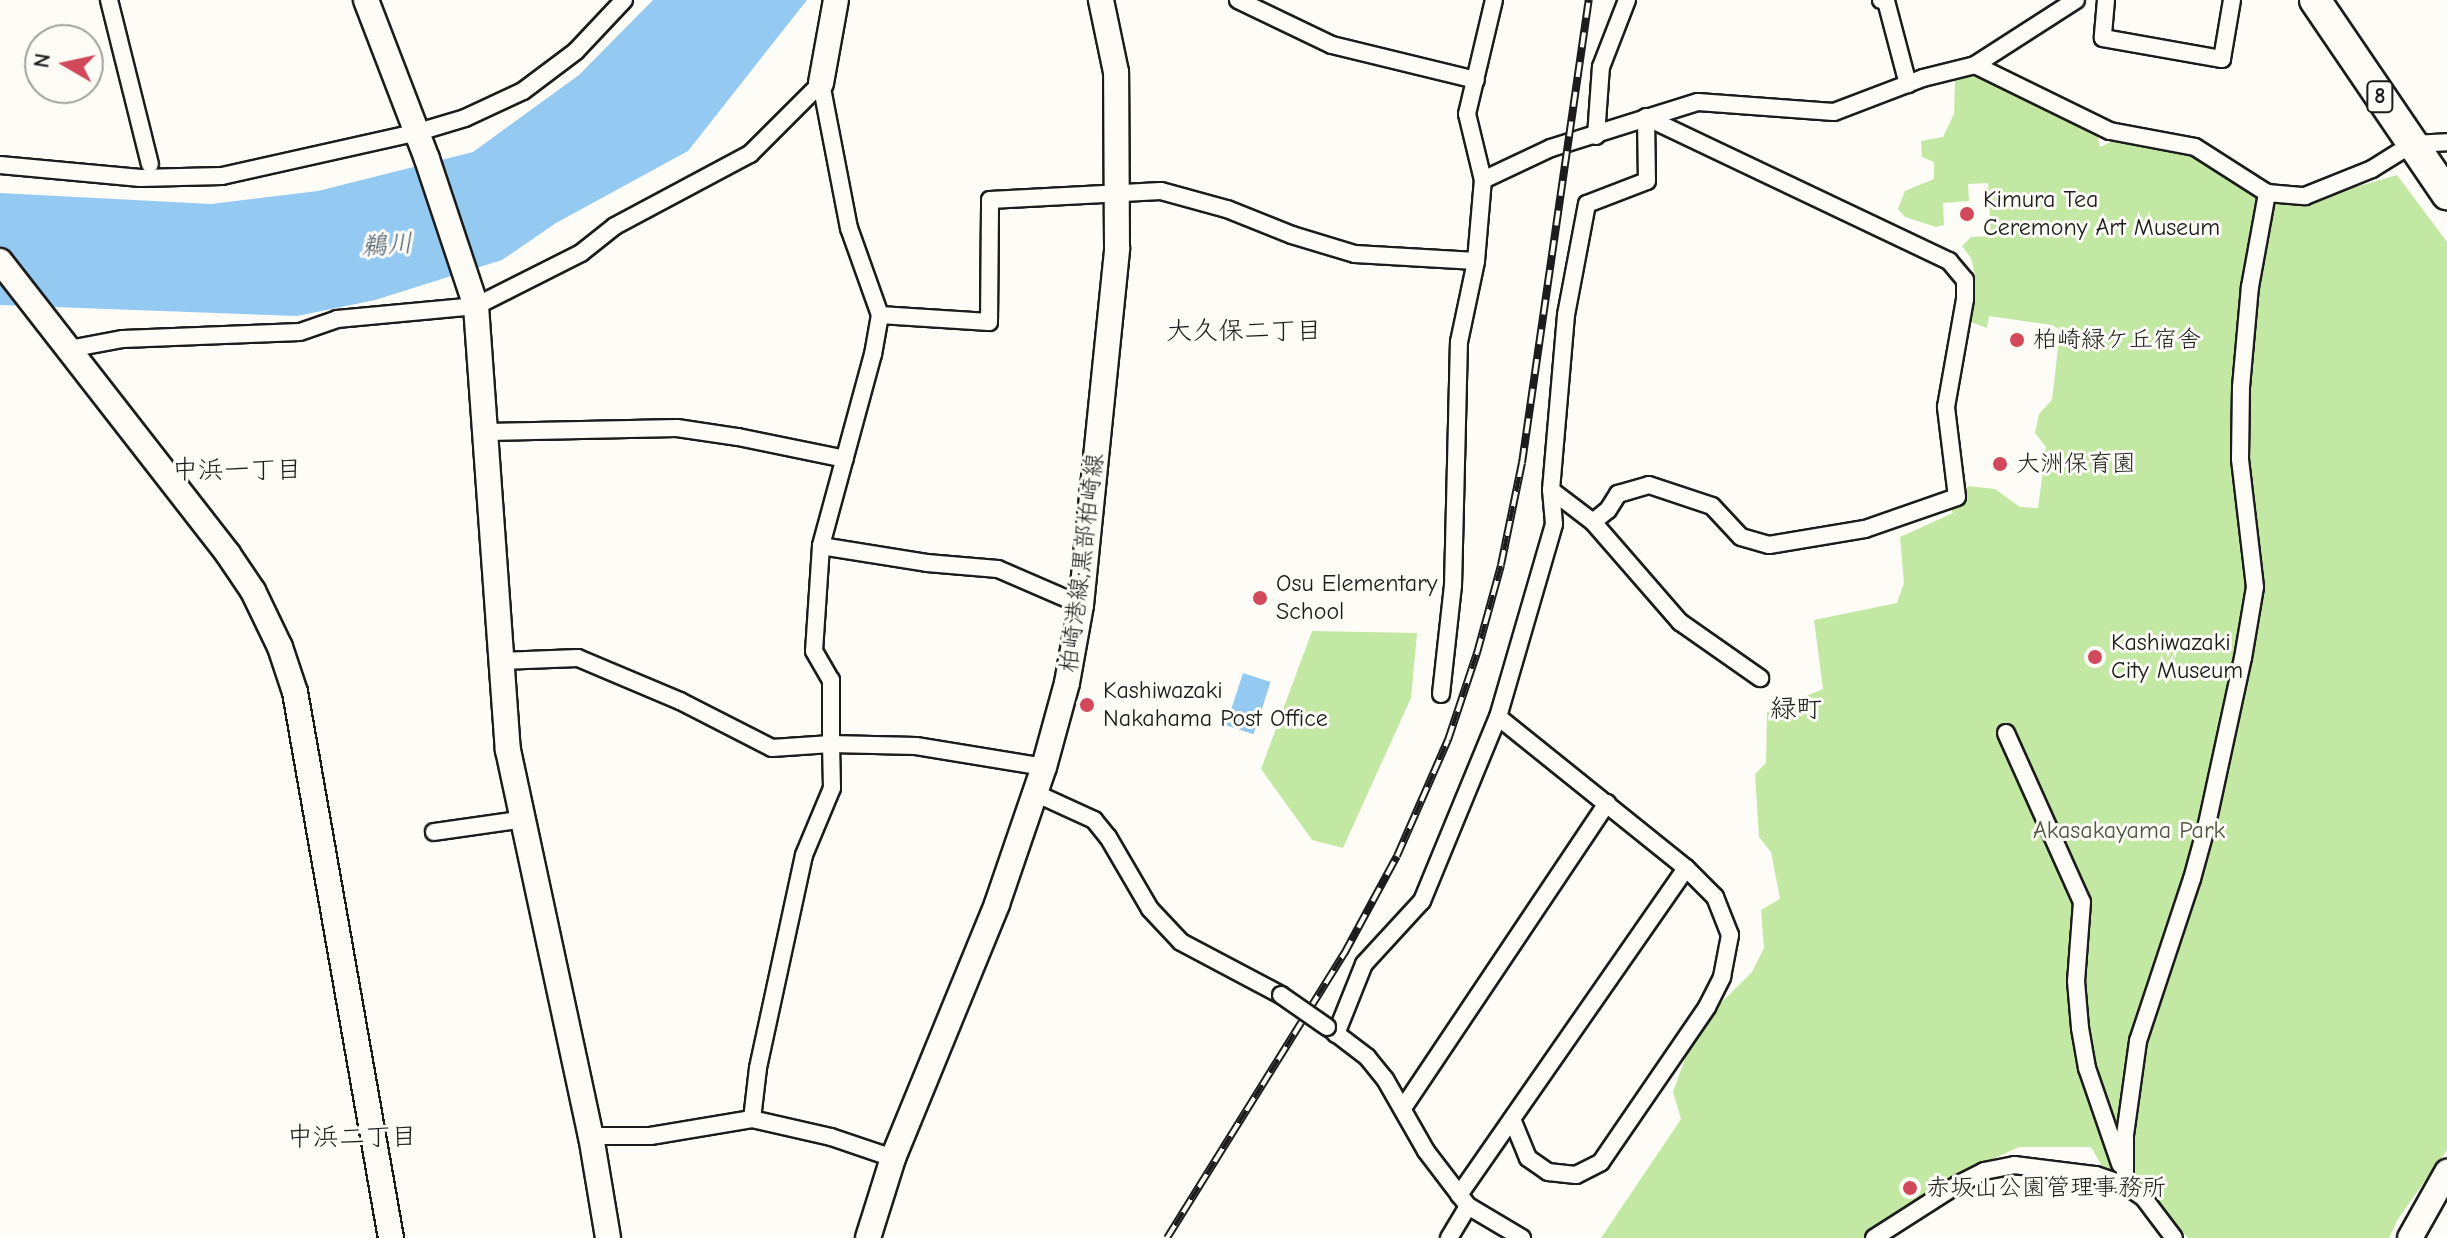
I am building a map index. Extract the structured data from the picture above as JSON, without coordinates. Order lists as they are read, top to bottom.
{
  "streets": {
    "highway": ["8"],
    "street": ["柏崎港線;黒部柏崎線"]
  },
  "districts": [
    "大久保二丁目",
    "中浜一丁目",
    "緑町",
    "中浜二丁目"
  ],
  "water": ["鵜川"],
  "parks": ["Akasakayama Park"],
  "places": [
    "Kimura Tea Ceremony Art Museum",
    "柏崎緑ケ丘宿舎",
    "大洲保育園",
    "Osu Elementary School",
    "Kashiwazaki City Museum",
    "Kashiwazaki Nakahama Post Office",
    "赤坂山公園管理事務所"
  ],
  "north": "left"
}
